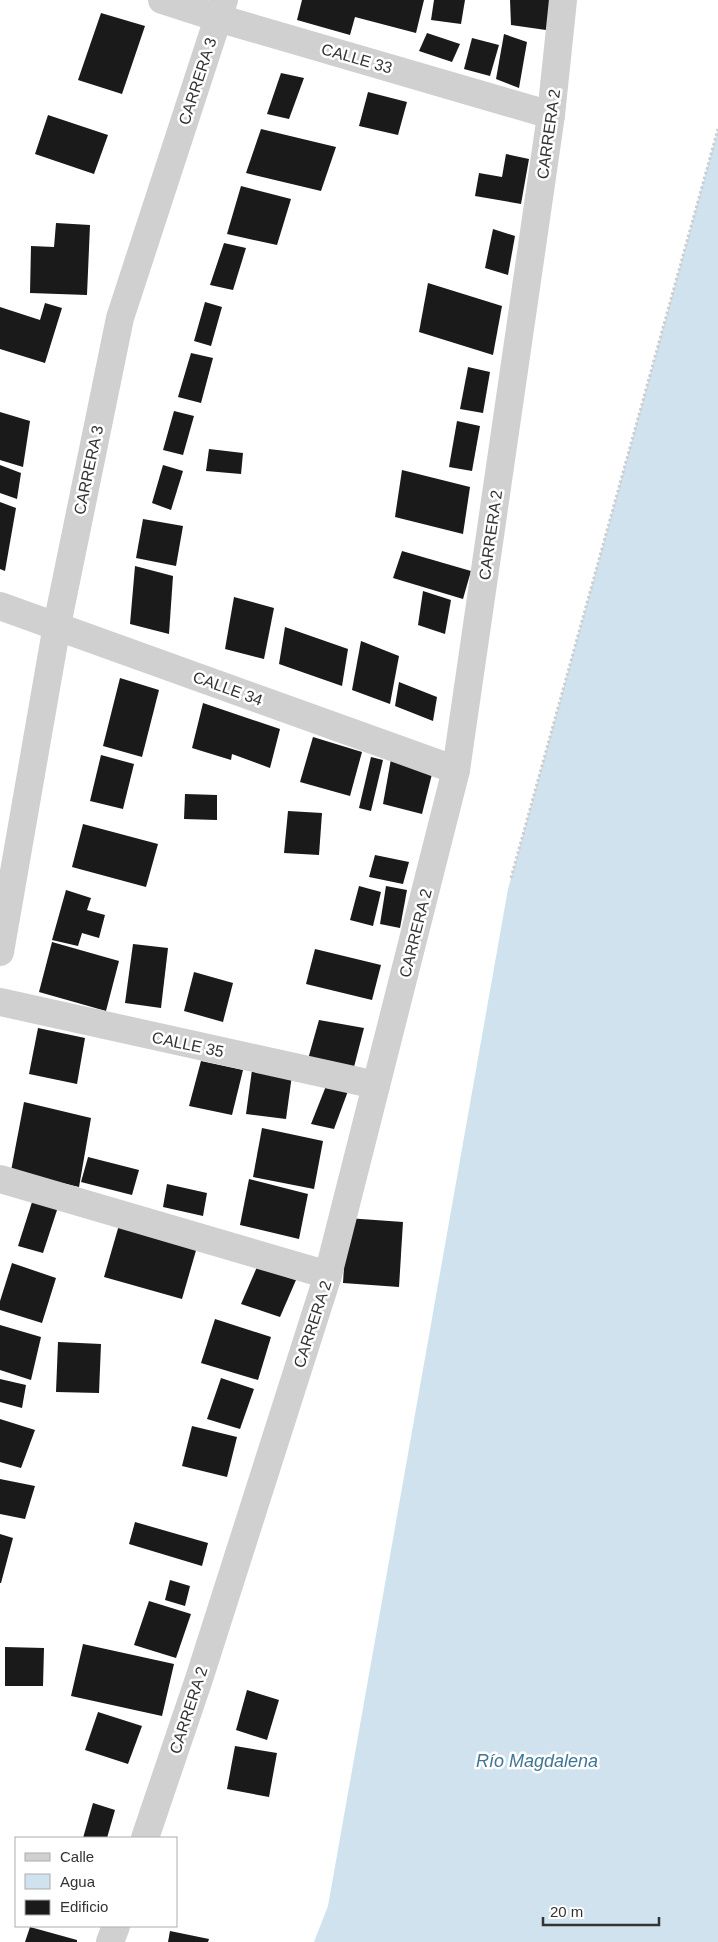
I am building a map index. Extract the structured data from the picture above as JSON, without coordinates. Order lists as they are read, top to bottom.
{
  "streets": {
    "street": [
      "CALLE 33",
      "CARRERA 3",
      "CARRERA 2",
      "CALLE 34",
      "CALLE 35"
    ]
  },
  "crossings": [
    ["CALLE 33", "CARRERA 3"],
    ["CALLE 33", "CARRERA 2"],
    ["CARRERA 3", "CALLE 34"],
    ["CARRERA 2", "CALLE 34"],
    ["CARRERA 2", "CALLE 35"]
  ],
  "water": ["Río Magdalena"],
  "legend": ["Calle", "Agua", "Edificio"],
  "scale_bar": "20 m"
}
